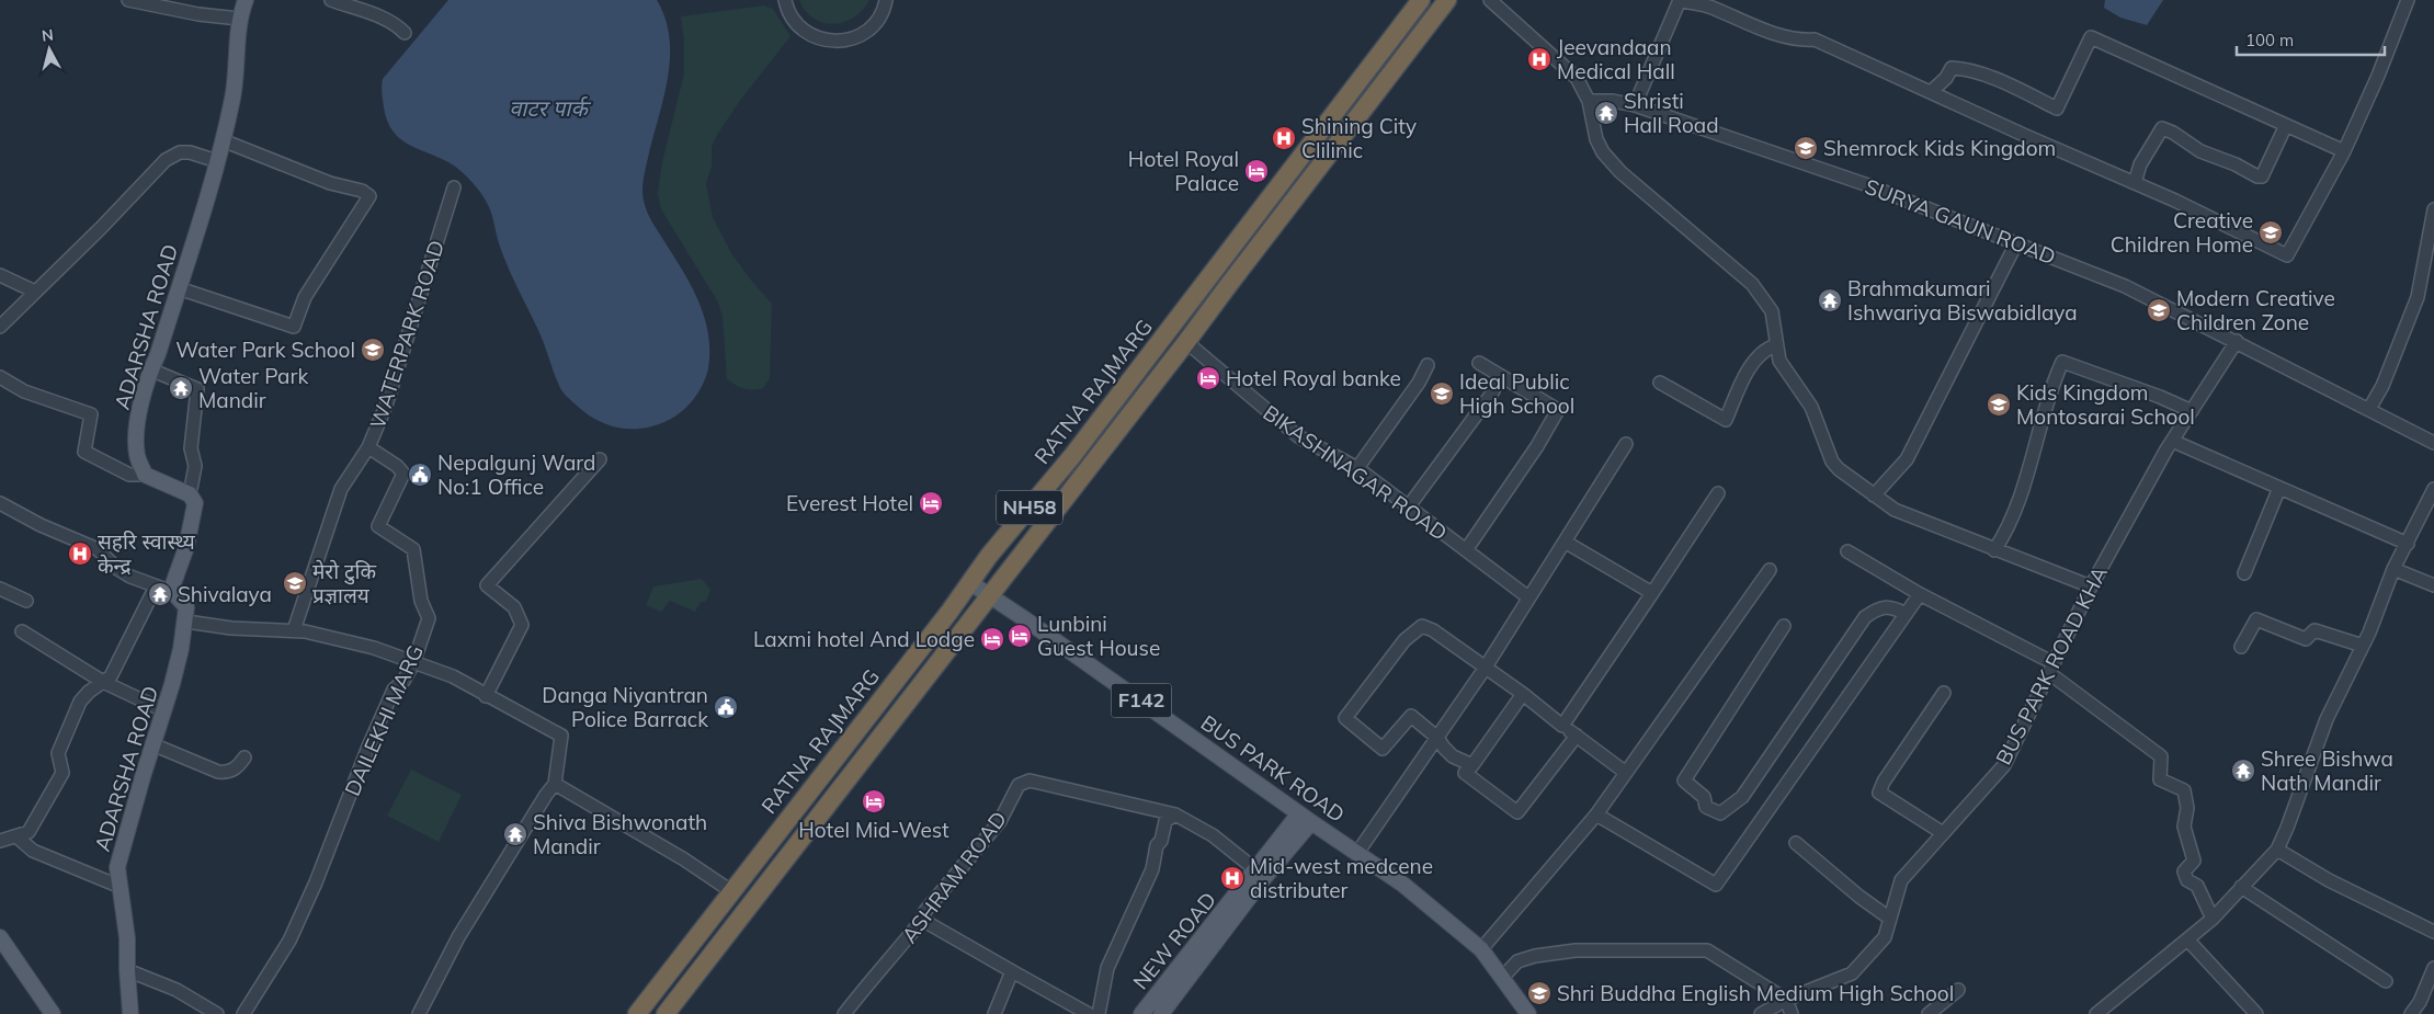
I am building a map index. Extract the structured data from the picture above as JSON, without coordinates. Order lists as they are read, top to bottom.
{
  "streets": {
    "highway": ["RATNA RAJMARG", "NH58"],
    "main road": [
      "ADARSHA ROAD",
      "F142",
      "BUS PARK ROAD",
      "NEW ROAD"
    ],
    "street": [
      "SURYA GAUN ROAD",
      "WATERPARK ROAD",
      "BIKASHNAGAR ROAD",
      "BUS PARK ROAD KHA",
      "DAILEKHI MARG",
      "ASHRAM ROAD"
    ]
  },
  "crossings": [
    ["SURYA GAUN ROAD", "BUS PARK ROAD KHA"],
    ["WATERPARK ROAD", "DAILEKHI MARG"],
    ["RATNA RAJMARG", "BUS PARK ROAD"],
    ["BIKASHNAGAR ROAD", "NH58"],
    ["NH58", "BUS PARK ROAD"],
    ["BUS PARK ROAD", "NEW ROAD"],
    ["ASHRAM ROAD", "NEW ROAD"]
  ],
  "water": ["वाटर पार्क"],
  "places": {
    "hospital": [
      "Jeevandaan Medical Hall",
      "Shining City Clilinic",
      "सहरि स्वास्थ्य केन्द्र",
      "Mid-west medcene distributer"
    ],
    "temple": [
      "Shristi Hall Road",
      "Brahmakumari Ishwariya Biswabidlaya",
      "Water Park Mandir",
      "Shivalaya",
      "Shree Bishwa Nath Mandir",
      "Shiva Bishwonath Mandir"
    ],
    "school or university": [
      "Shemrock Kids Kingdom",
      "Creative Children Home",
      "Modern Creative Children Zone",
      "Water Park School",
      "Ideal Public High School",
      "Kids Kingdom Montosarai School",
      "मेराे टुकि प्रज्ञालय",
      "Shri Buddha English Medium High School"
    ],
    "hotel": [
      "Hotel Royal Palace",
      "Hotel Royal banke",
      "Everest Hotel",
      "Lunbini Guest House",
      "Laxmi hotel And Lodge",
      "Hotel Mid-West"
    ],
    "public building": ["Nepalgunj Ward No:1 Office", "Danga Niyantran Police Barrack"]
  },
  "scale_bar": "100 m",
  "north": "top"
}
